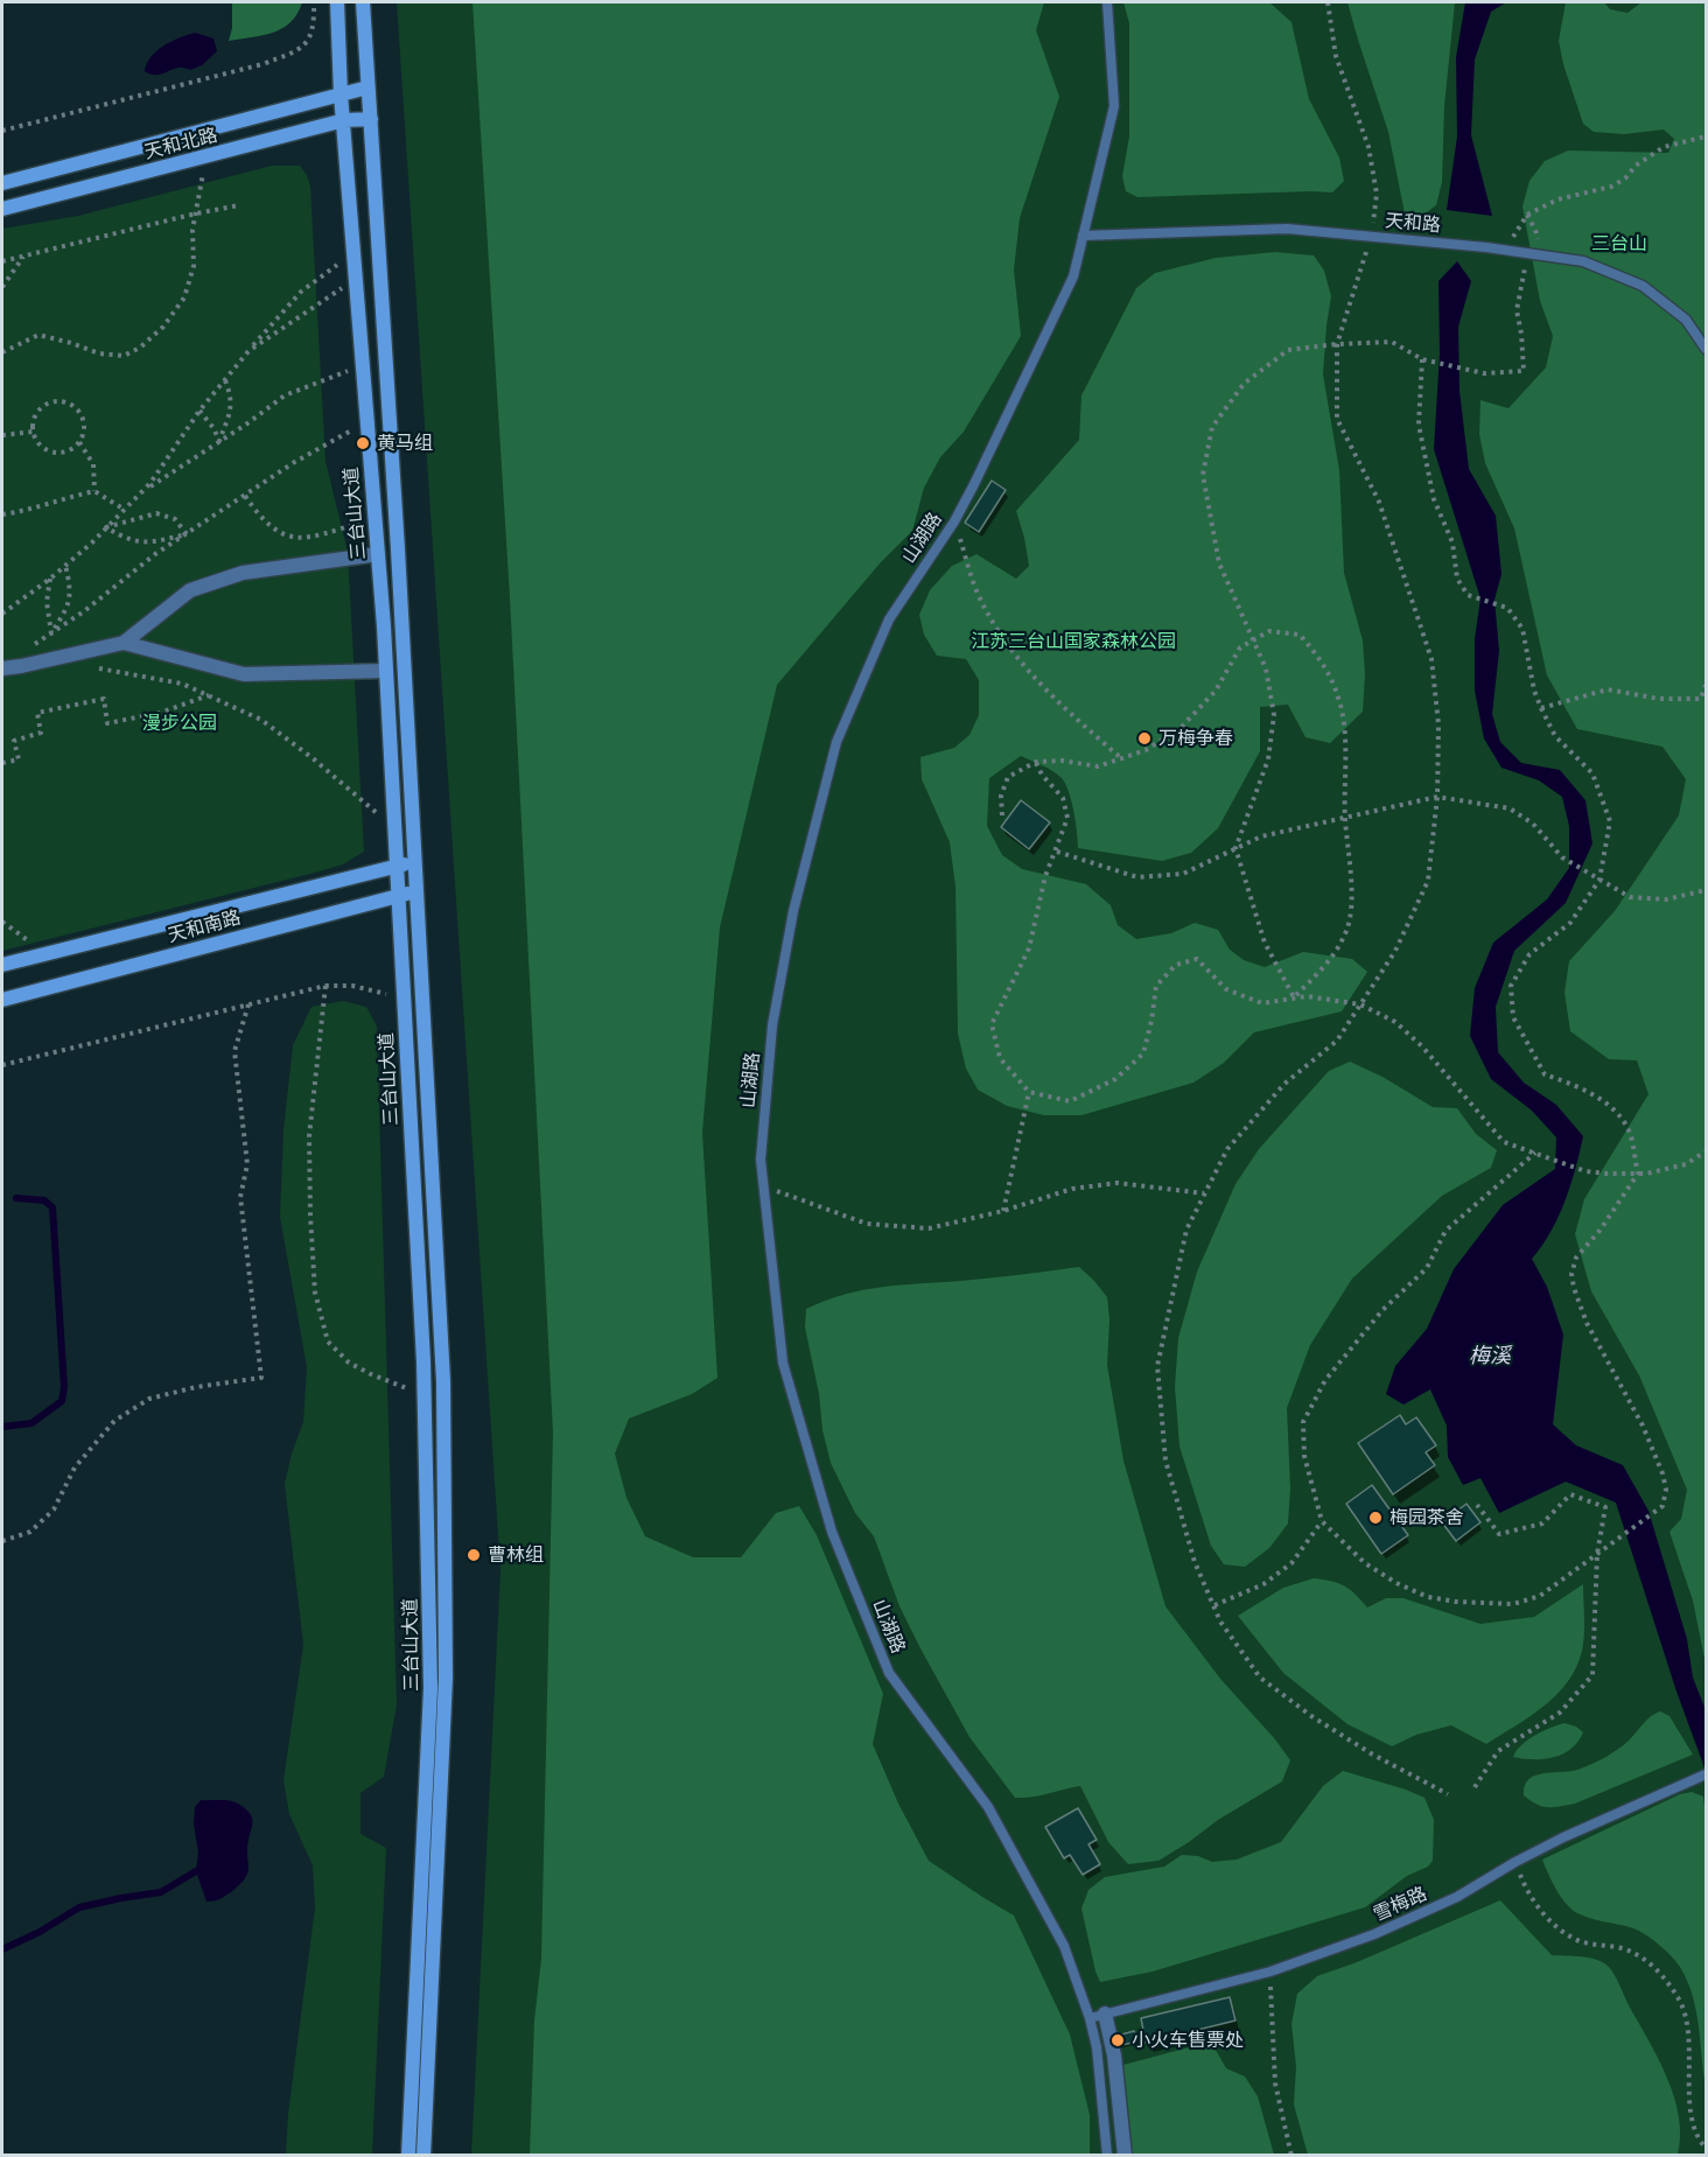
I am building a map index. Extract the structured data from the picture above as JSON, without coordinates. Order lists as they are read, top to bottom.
{
  "streets": {
    "main road": ["天和北路", "三台山大道", "天和南路"],
    "lane": ["天和路", "山湖路", "雪梅路"]
  },
  "crossings": [
    ["天和北路", "三台山大道"],
    ["天和路", "山湖路"],
    ["三台山大道", "天和南路"],
    ["山湖路", "雪梅路"]
  ],
  "water": ["梅溪"],
  "parks": ["三台山", "江苏三台山国家森林公园", "漫步公园"],
  "places": [
    "黄马组",
    "万梅争春",
    "梅园茶舍",
    "曹林组",
    "小火车售票处"
  ]
}
